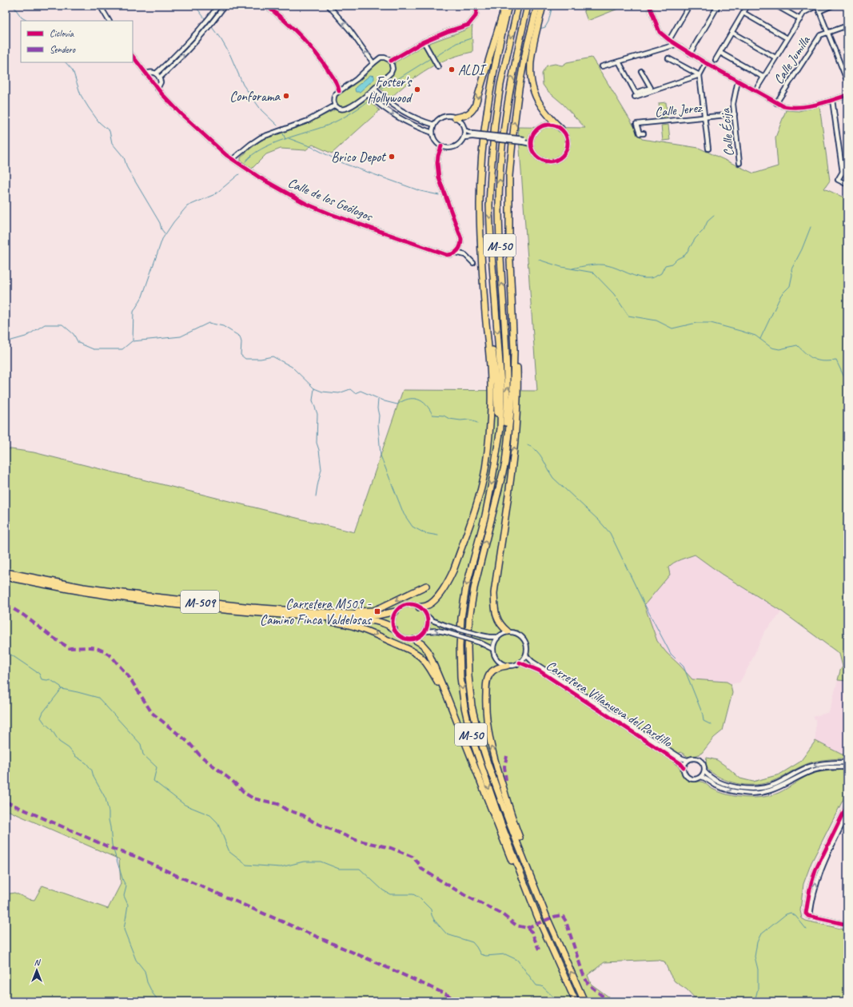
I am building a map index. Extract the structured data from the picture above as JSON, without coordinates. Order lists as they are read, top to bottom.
{
  "streets": {
    "highway": ["M-50", "M-509"],
    "street": [
      "Calle Jumilla",
      "Calle Jerez",
      "Calle Écija",
      "Calle de los Geólogos",
      "Carretera Villanueva del Pardillo"
    ]
  },
  "crossings": [
    ["Calle Jerez", "Calle Écija"]
  ],
  "places": {
    "other": [
      "ALDI",
      "Foster's Hollywood",
      "Conforama",
      "Brico Depot"
    ],
    "transit": ["Carretera M509 - Camino Finca Valdelosas"]
  },
  "legend": ["Ciclovía", "Sendero"],
  "north": "top"
}
